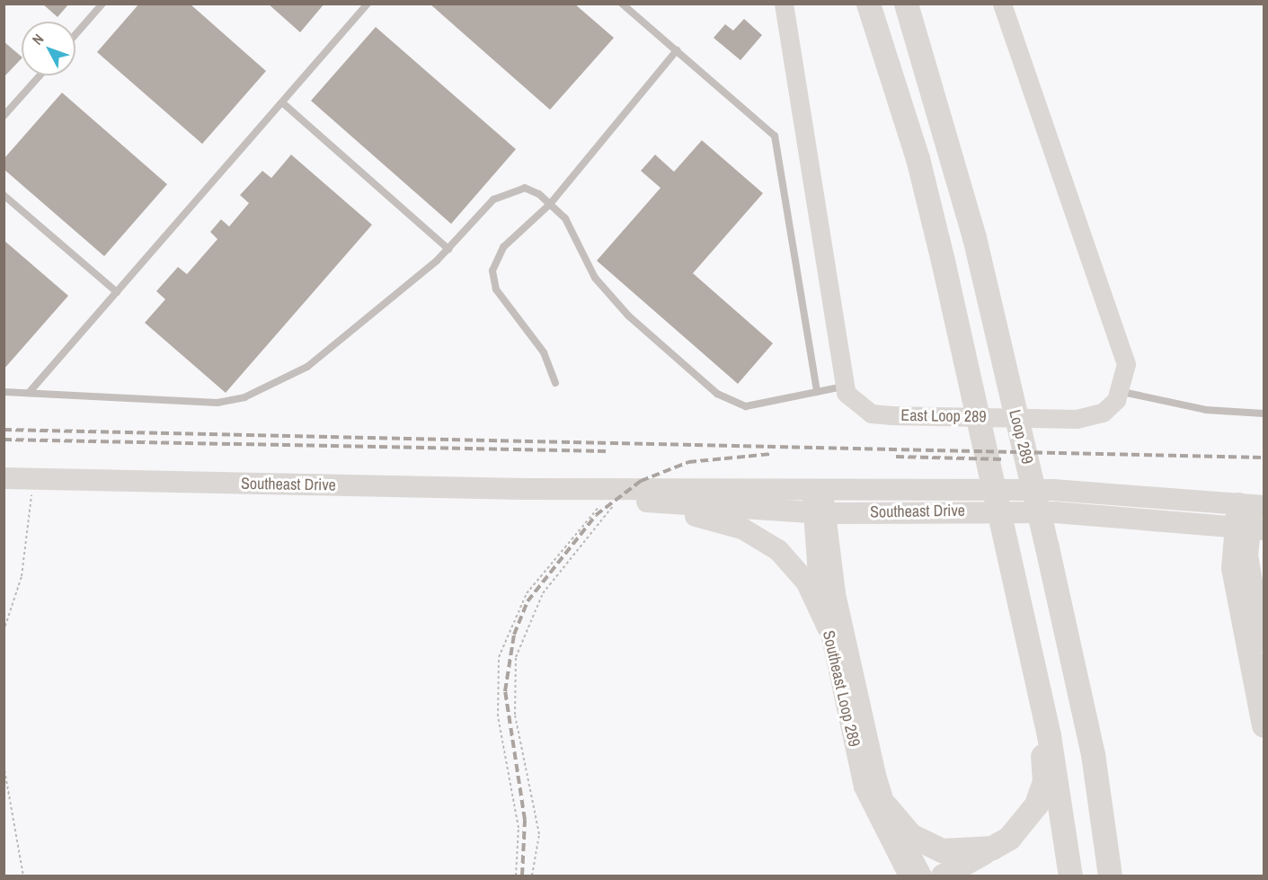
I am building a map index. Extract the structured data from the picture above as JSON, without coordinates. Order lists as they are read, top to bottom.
{
  "streets": {
    "highway": ["Loop 289"],
    "main road": ["East Loop 289", "Southeast Drive", "Southeast Loop 289"]
  },
  "crossings": [
    ["Southeast Drive", "Southeast Loop 289"]
  ],
  "north": "top left"
}
